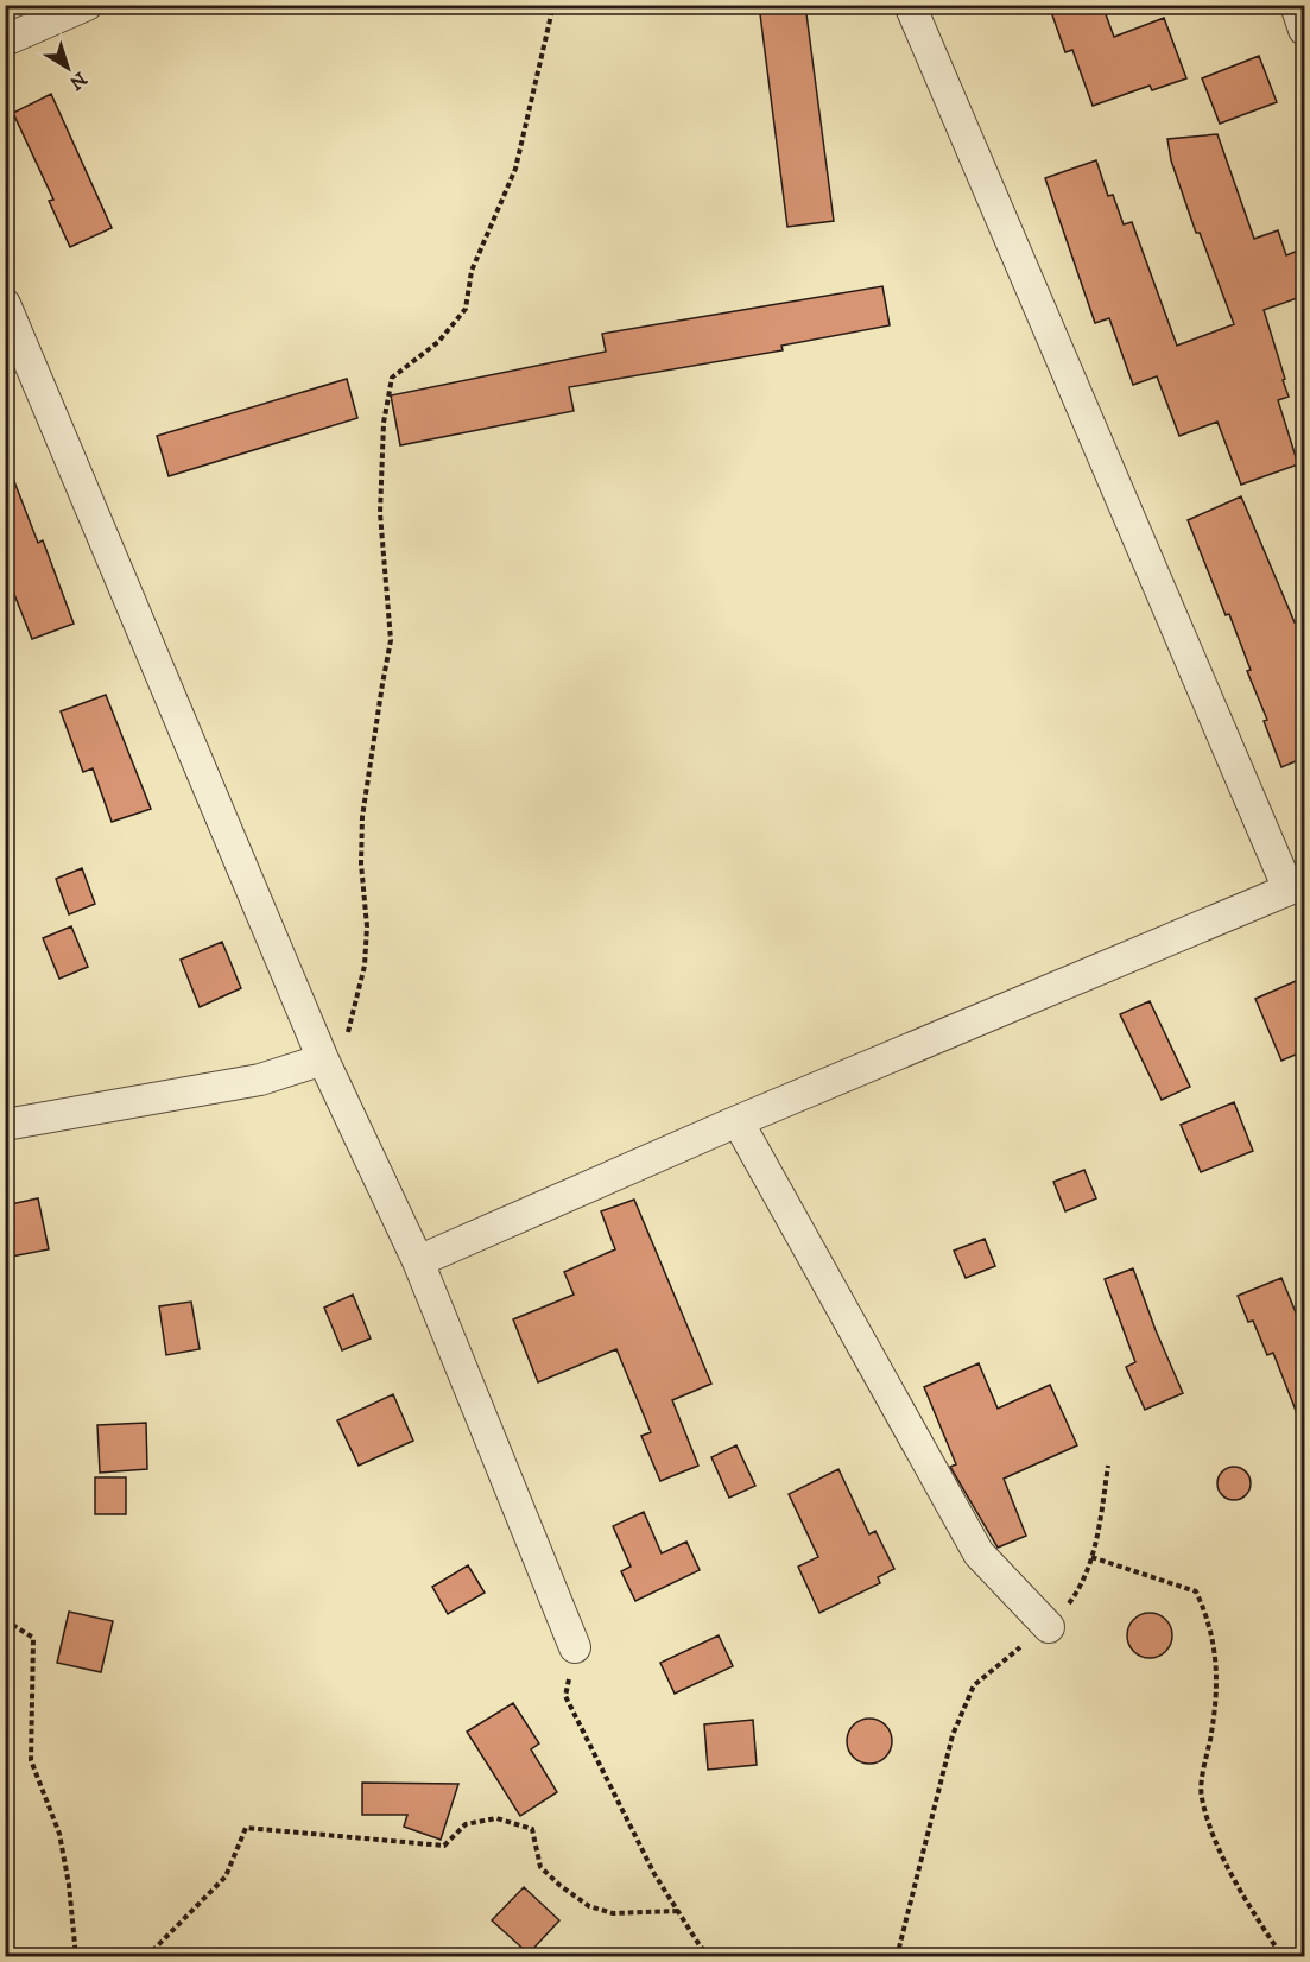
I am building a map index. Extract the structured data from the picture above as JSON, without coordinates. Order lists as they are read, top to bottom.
{
  "north": "bottom right"
}
